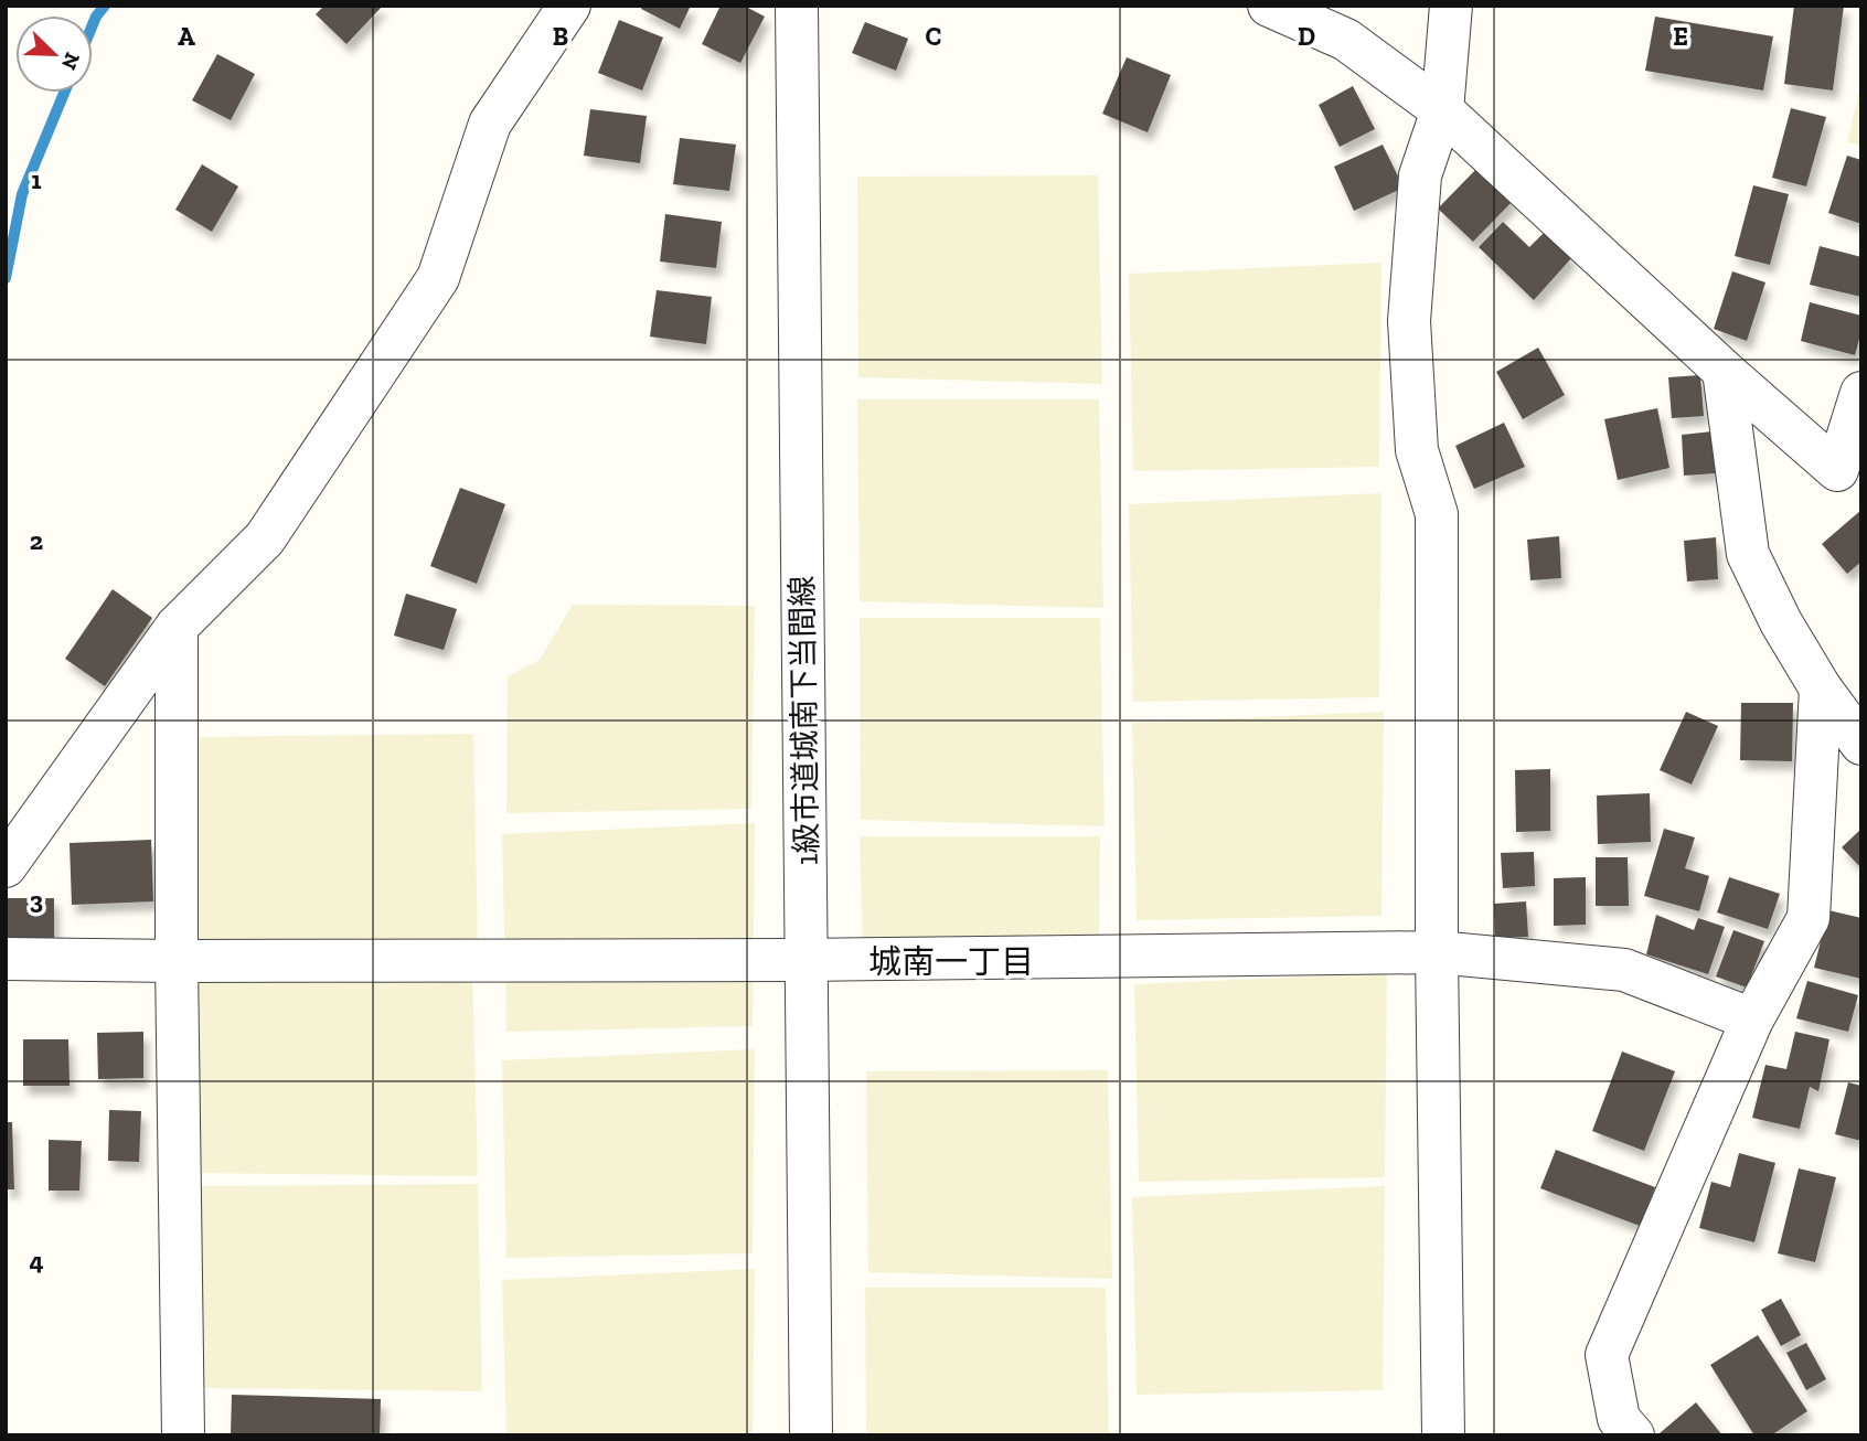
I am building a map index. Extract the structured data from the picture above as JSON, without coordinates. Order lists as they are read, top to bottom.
{
  "streets": {
    "street": ["1級市道城南下当間線"]
  },
  "districts": ["城南一丁目"],
  "north": "bottom right",
  "grid": {
    "columns": [
      "A",
      "B",
      "C",
      "D",
      "E"
    ],
    "rows": [
      "1",
      "2",
      "3",
      "4"
    ]
  }
}
